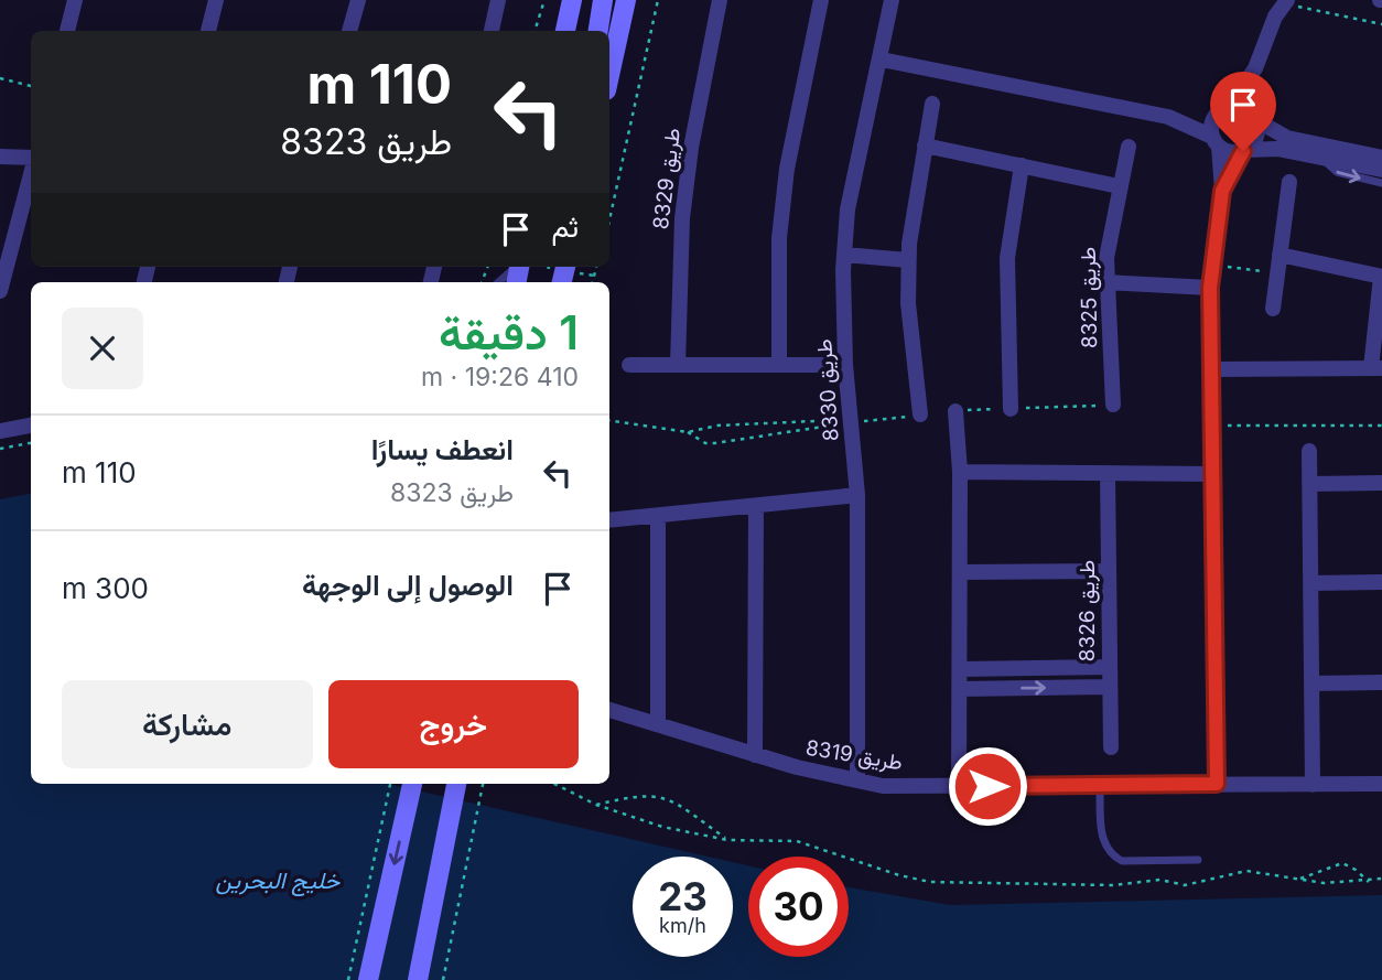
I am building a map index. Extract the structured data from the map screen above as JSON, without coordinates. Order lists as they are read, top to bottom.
{
  "streets": {
    "street": [
      "طريق 8329",
      "طريق 8325",
      "طريق 8330",
      "طريق 8326",
      "طريق 8319"
    ]
  },
  "crossings": [
    ["طريق 8330", "طريق 8319"]
  ],
  "water": ["خليج البحرين"],
  "page": {
    "turn": ["110 m", "طريق 8323"],
    "then": "ثم",
    "heading": ["1 دقيقة", "410 m · 19:26"],
    "list": [
      {
        "name": "انعطف يسارًا",
        "note": "طريق 8323",
        "value": "110 m"
      },
      {
        "name": "الوصول إلى الوجهة",
        "value": "300 m"
      }
    ],
    "buttons": ["خروج", "مشاركة"],
    "speed": "23 km/h",
    "limit": "30"
  }
}
